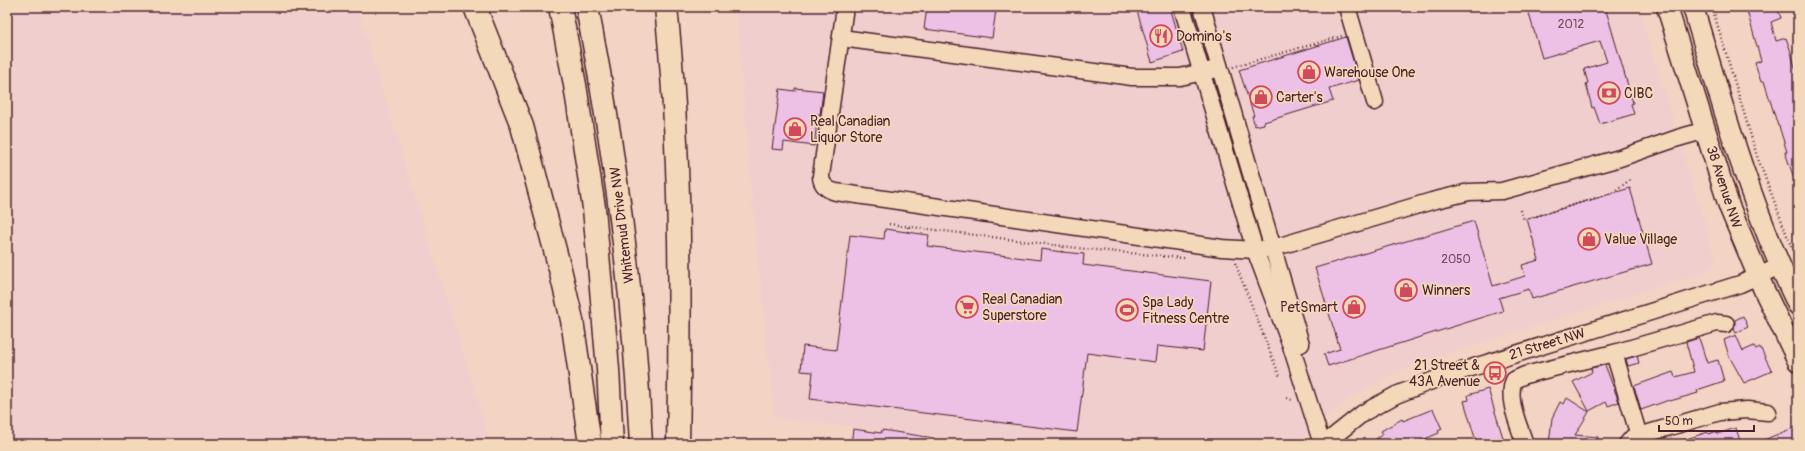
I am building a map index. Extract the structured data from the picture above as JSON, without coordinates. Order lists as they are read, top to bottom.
{
  "streets": {
    "highway": ["Whitemud Drive NW"],
    "main road": ["38 Avenue NW"],
    "street": ["21 Street NW"]
  },
  "crossings": [
    ["38 Avenue NW", "21 Street NW"]
  ],
  "places": {
    "restaurant": ["Domino's"],
    "shop": [
      "Warehouse One",
      "Carter's",
      "Real Canadian Liquor Store",
      "Value Village",
      "Winners",
      "PetSmart"
    ],
    "bank": ["CIBC"],
    "supermarket": ["Real Canadian Superstore"],
    "sports": ["Spa Lady Fitness Centre"],
    "bus stop": ["21 Street & 43A Avenue"]
  },
  "house_numbers": ["2012", "2050"],
  "scale_bar": "50 m"
}
